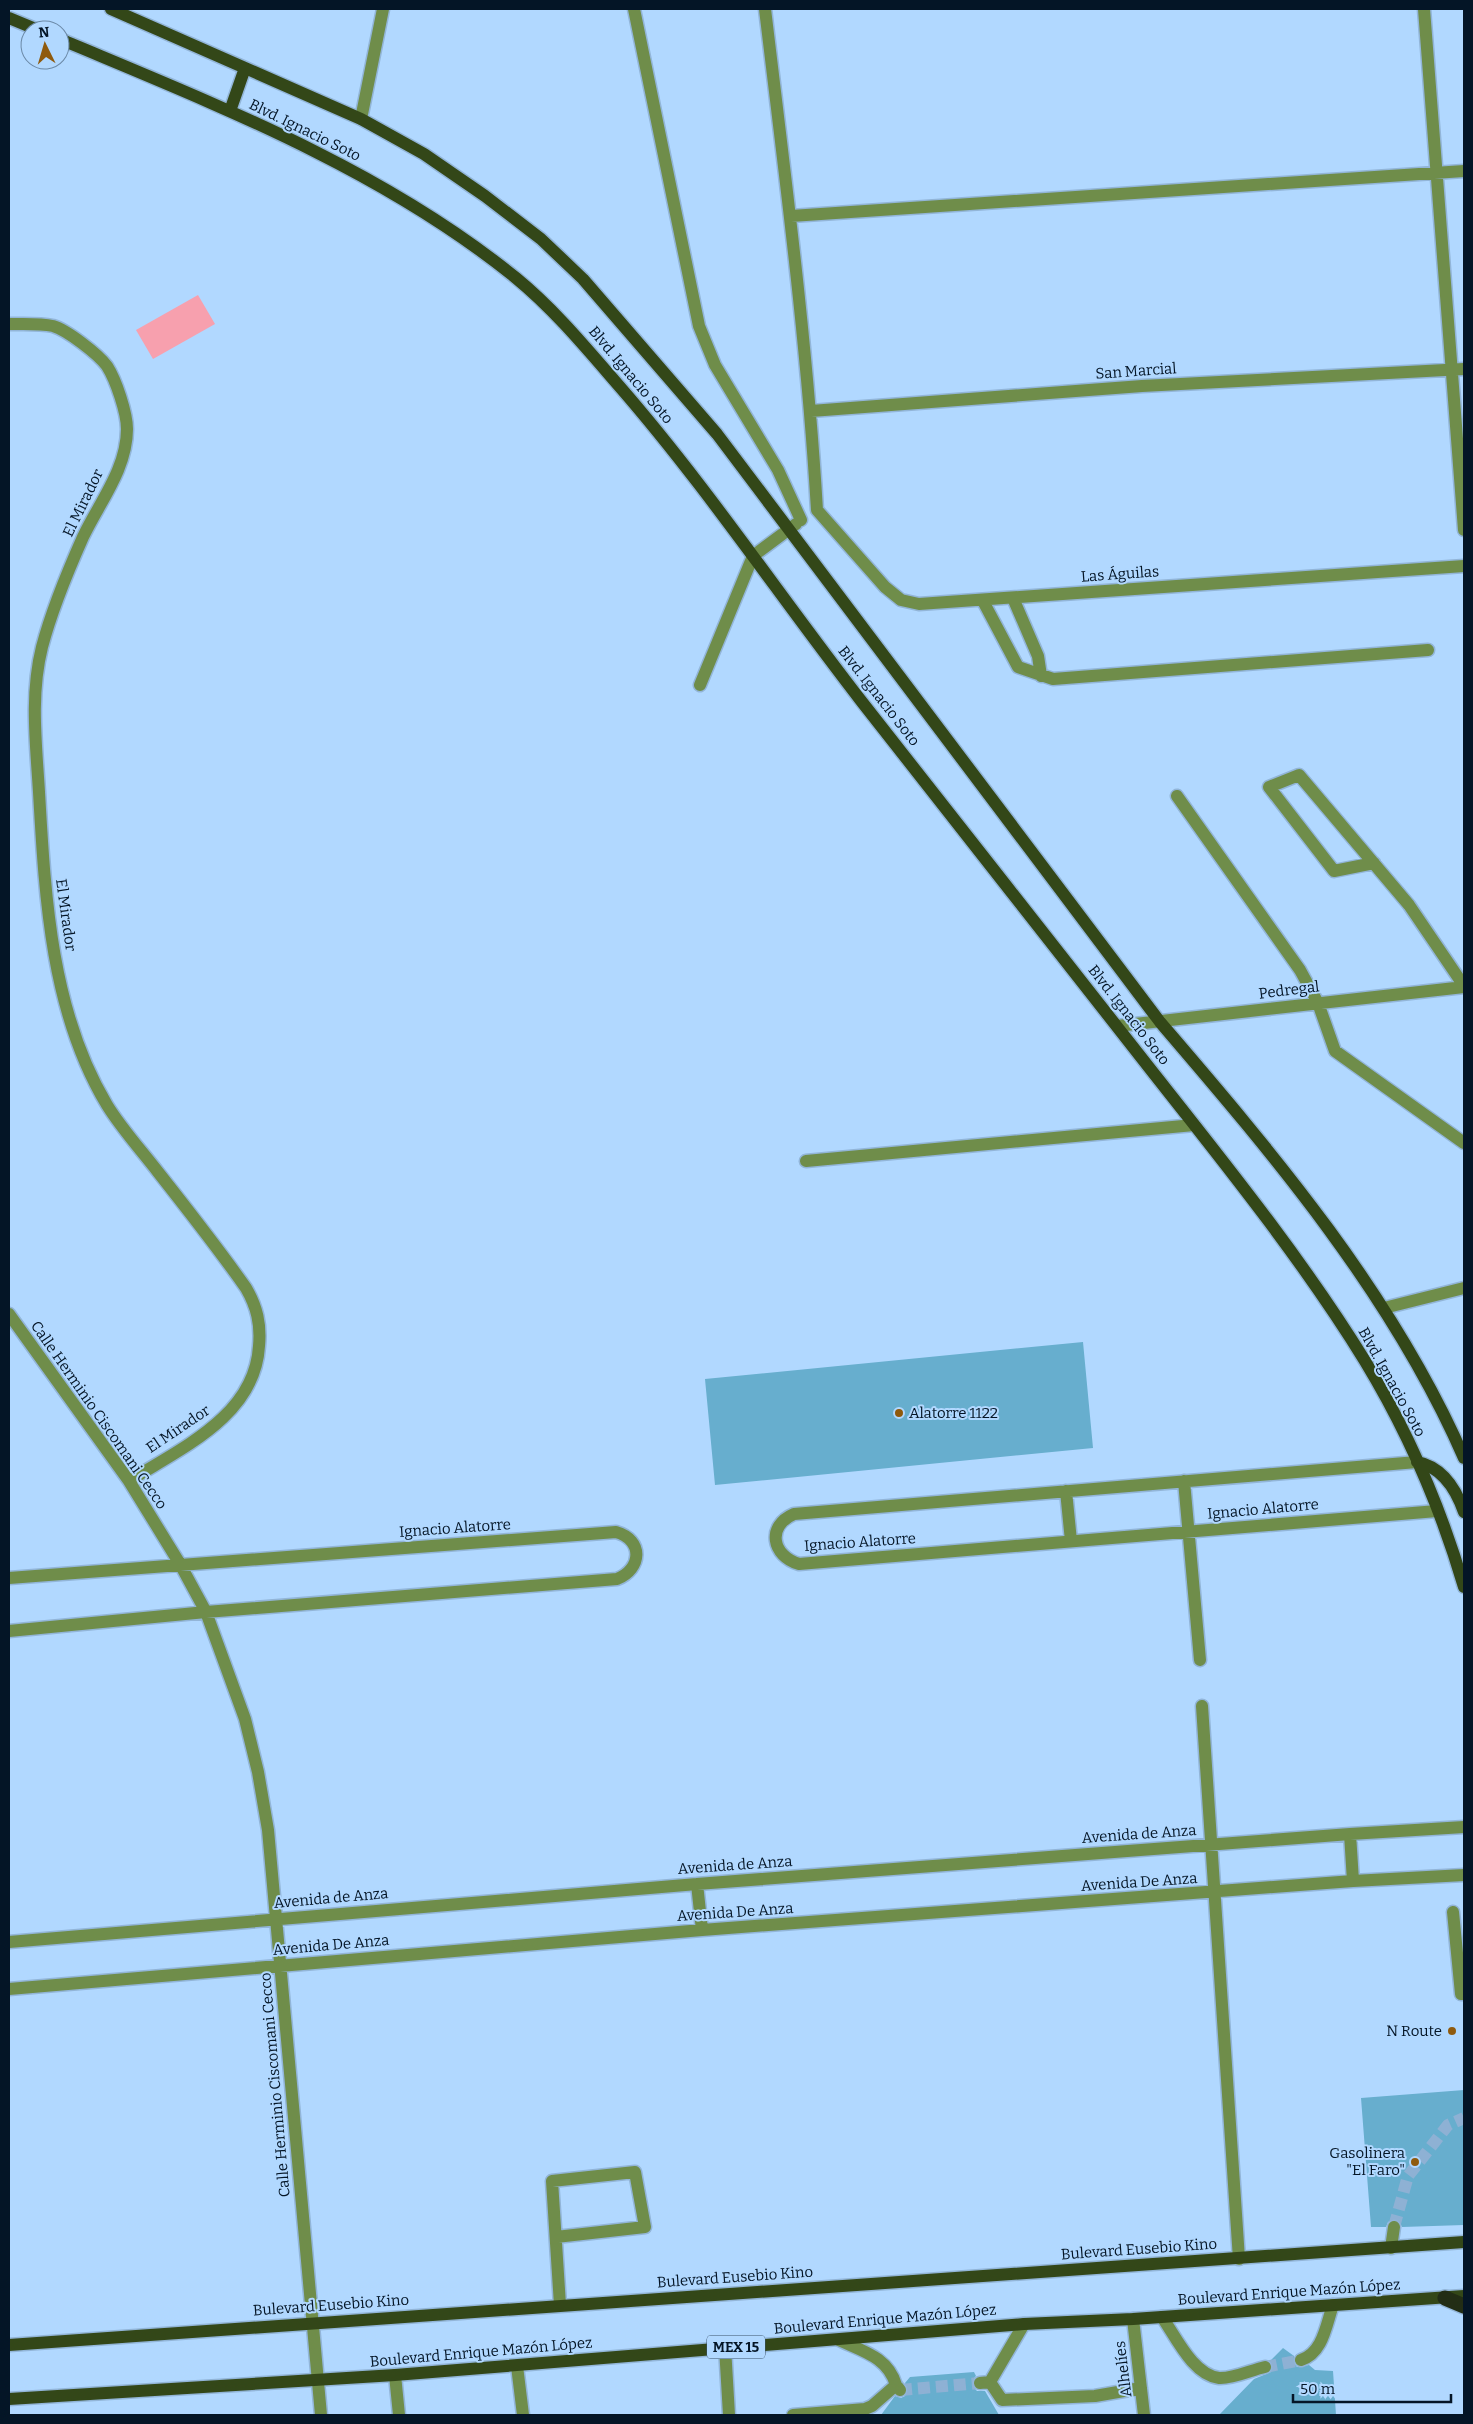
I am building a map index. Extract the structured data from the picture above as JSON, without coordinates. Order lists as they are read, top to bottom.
{
  "streets": {
    "main road": [
      "Blvd. Ignacio Soto",
      "Bulevard Eusebio Kino",
      "Boulevard Enrique Mazón López",
      "MEX 15"
    ],
    "street": [
      "San Marcial",
      "El Mirador",
      "Las Águilas",
      "Pedregal",
      "Calle Herminio Ciscomani Cecco",
      "Ignacio Alatorre",
      "Avenida de Anza",
      "Avenida De Anza",
      "Alhelíes"
    ]
  },
  "crossings": [
    ["Blvd. Ignacio Soto", "Pedregal"],
    ["Blvd. Ignacio Soto", "Ignacio Alatorre"],
    ["El Mirador", "Calle Herminio Ciscomani Cecco"],
    ["Calle Herminio Ciscomani Cecco", "Ignacio Alatorre"],
    ["Calle Herminio Ciscomani Cecco", "Avenida de Anza"],
    ["Calle Herminio Ciscomani Cecco", "Avenida De Anza"],
    ["Calle Herminio Ciscomani Cecco", "Bulevard Eusebio Kino"],
    ["Calle Herminio Ciscomani Cecco", "Boulevard Enrique Mazón López"],
    ["Boulevard Enrique Mazón López", "Alhelíes"]
  ],
  "places": ["Alatorre 1122", "N Route", "Gasolinera \"El Faro\""],
  "scale_bar": "50 m",
  "north": "top"
}
